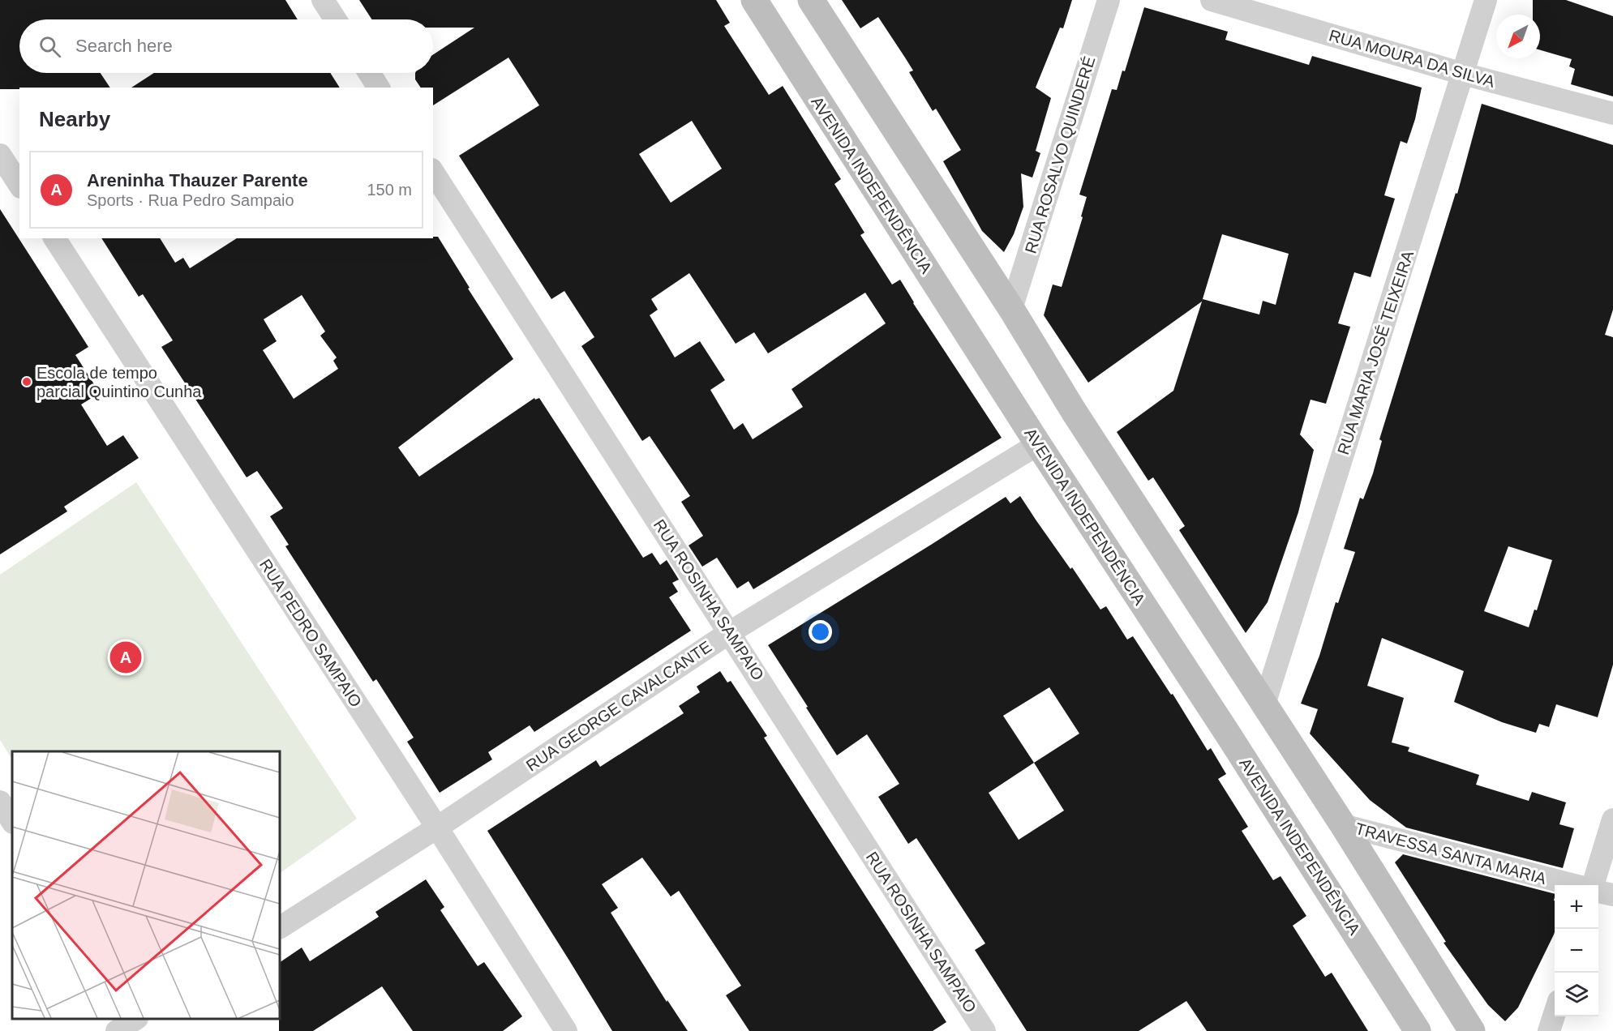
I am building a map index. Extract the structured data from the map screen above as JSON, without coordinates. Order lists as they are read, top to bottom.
{
  "streets": {
    "main road": ["AVENIDA INDEPENDÊNCIA"],
    "street": [
      "RUA MOURA DA SILVA",
      "RUA ROSALVO QUINDERÉ",
      "RUA MARIA JOSÉ TEIXEIRA",
      "RUA ROSINHA SAMPAIO",
      "RUA PEDRO SAMPAIO",
      "RUA GEORGE CAVALCANTE",
      "TRAVESSA SANTA MARIA"
    ]
  },
  "crossings": [
    ["RUA MOURA DA SILVA", "RUA MARIA JOSÉ TEIXEIRA"],
    ["AVENIDA INDEPENDÊNCIA", "RUA GEORGE CAVALCANTE"],
    ["RUA ROSINHA SAMPAIO", "RUA GEORGE CAVALCANTE"],
    ["RUA PEDRO SAMPAIO", "RUA GEORGE CAVALCANTE"]
  ],
  "places": ["Escola de tempo parcial Quintino Cunha"],
  "north": "bottom left",
  "page": {
    "search": "Search here",
    "heading": "Nearby",
    "list": [
      {
        "mark": "A",
        "name": "Areninha Thauzer Parente",
        "note": "Sports · Rua Pedro Sampaio",
        "value": "150 m"
      }
    ],
    "pins": "A",
    "map_buttons": ["+", "−"]
  }
}
